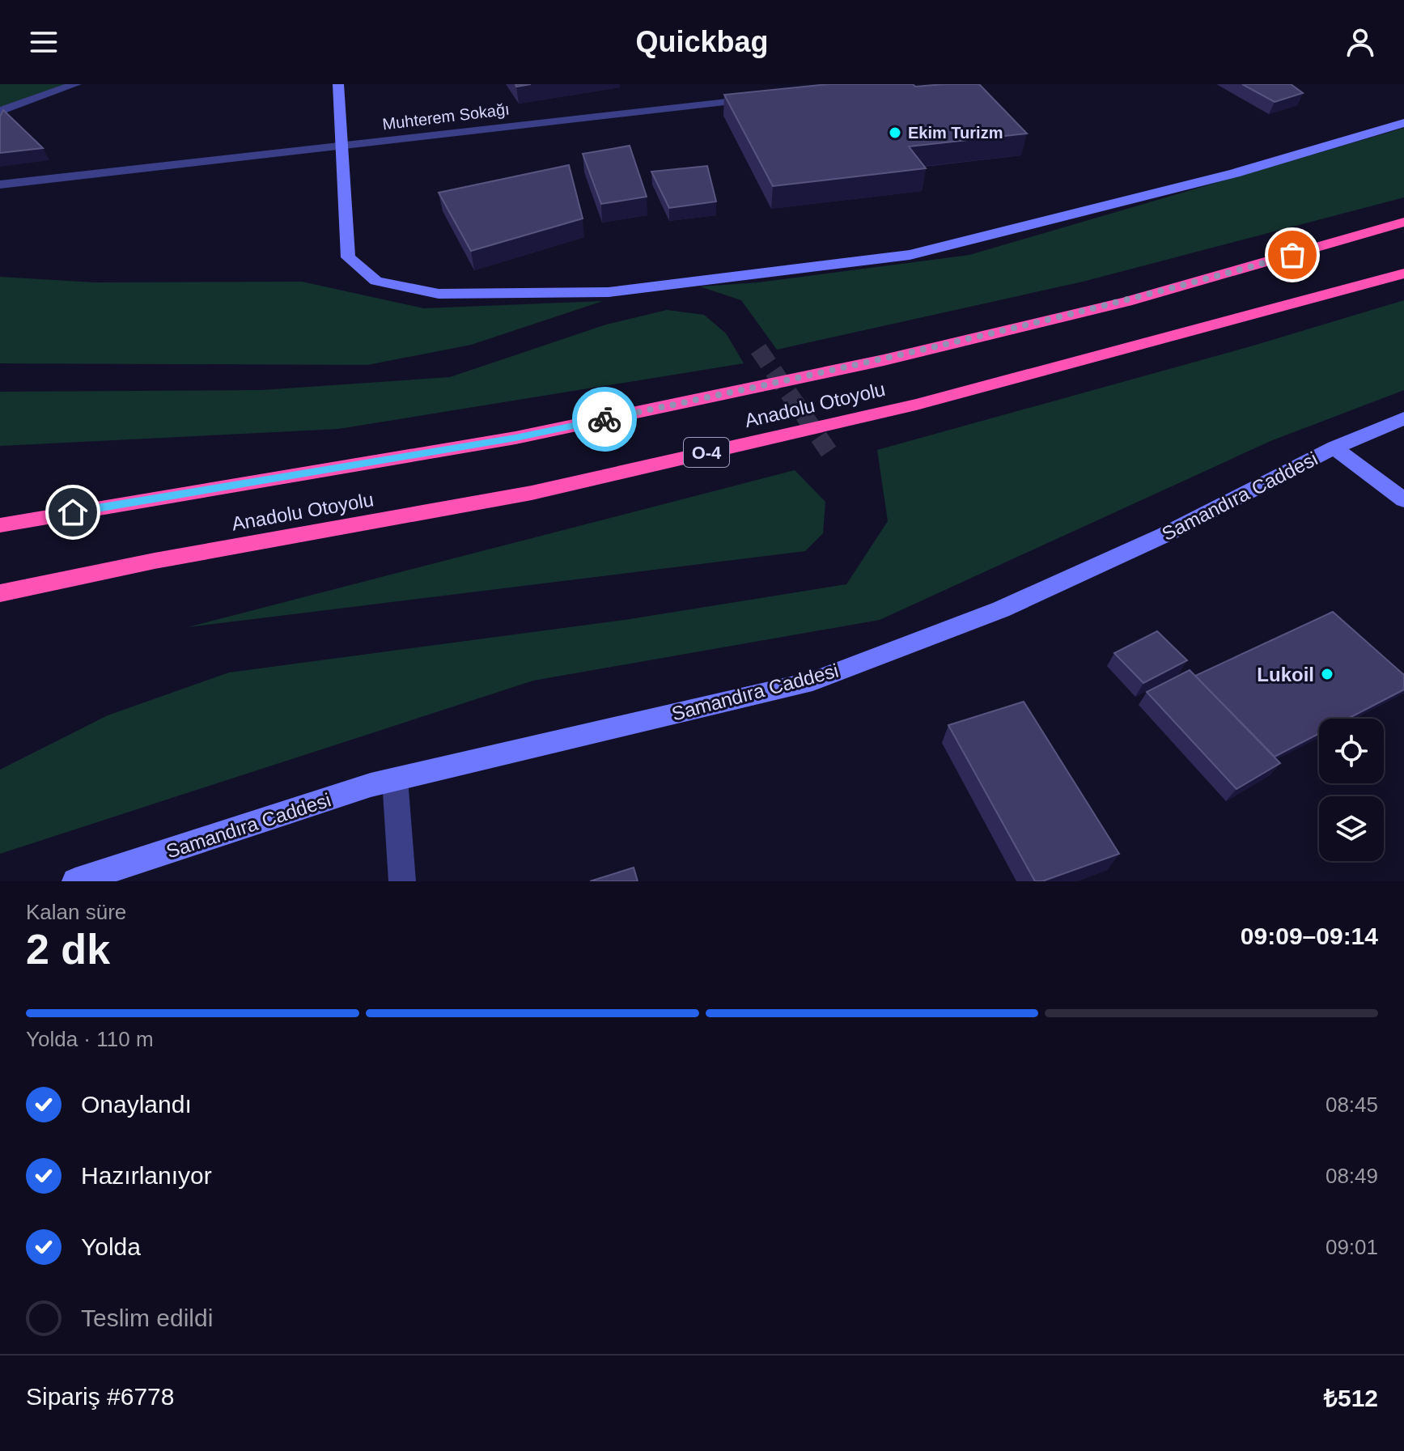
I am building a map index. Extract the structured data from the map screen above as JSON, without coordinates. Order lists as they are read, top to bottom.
{
  "streets": {
    "highway": ["Anadolu Otoyolu", "O-4"],
    "street": ["Muhterem Sokağı", "Samandıra Caddesi"]
  },
  "places": ["Ekim Turizm", "Lukoil"],
  "page": {
    "header": "Quickbag",
    "heading": ["2 dk", "Kalan süre", "09:09–09:14"],
    "panel": ["Sipariş #6778", "₺512"],
    "bar": "Yolda · 110 m",
    "list": [
      ["Onaylandı", "08:45"],
      ["Hazırlanıyor", "08:49"],
      ["Yolda", "09:01"],
      "Teslim edildi"
    ]
  }
}
